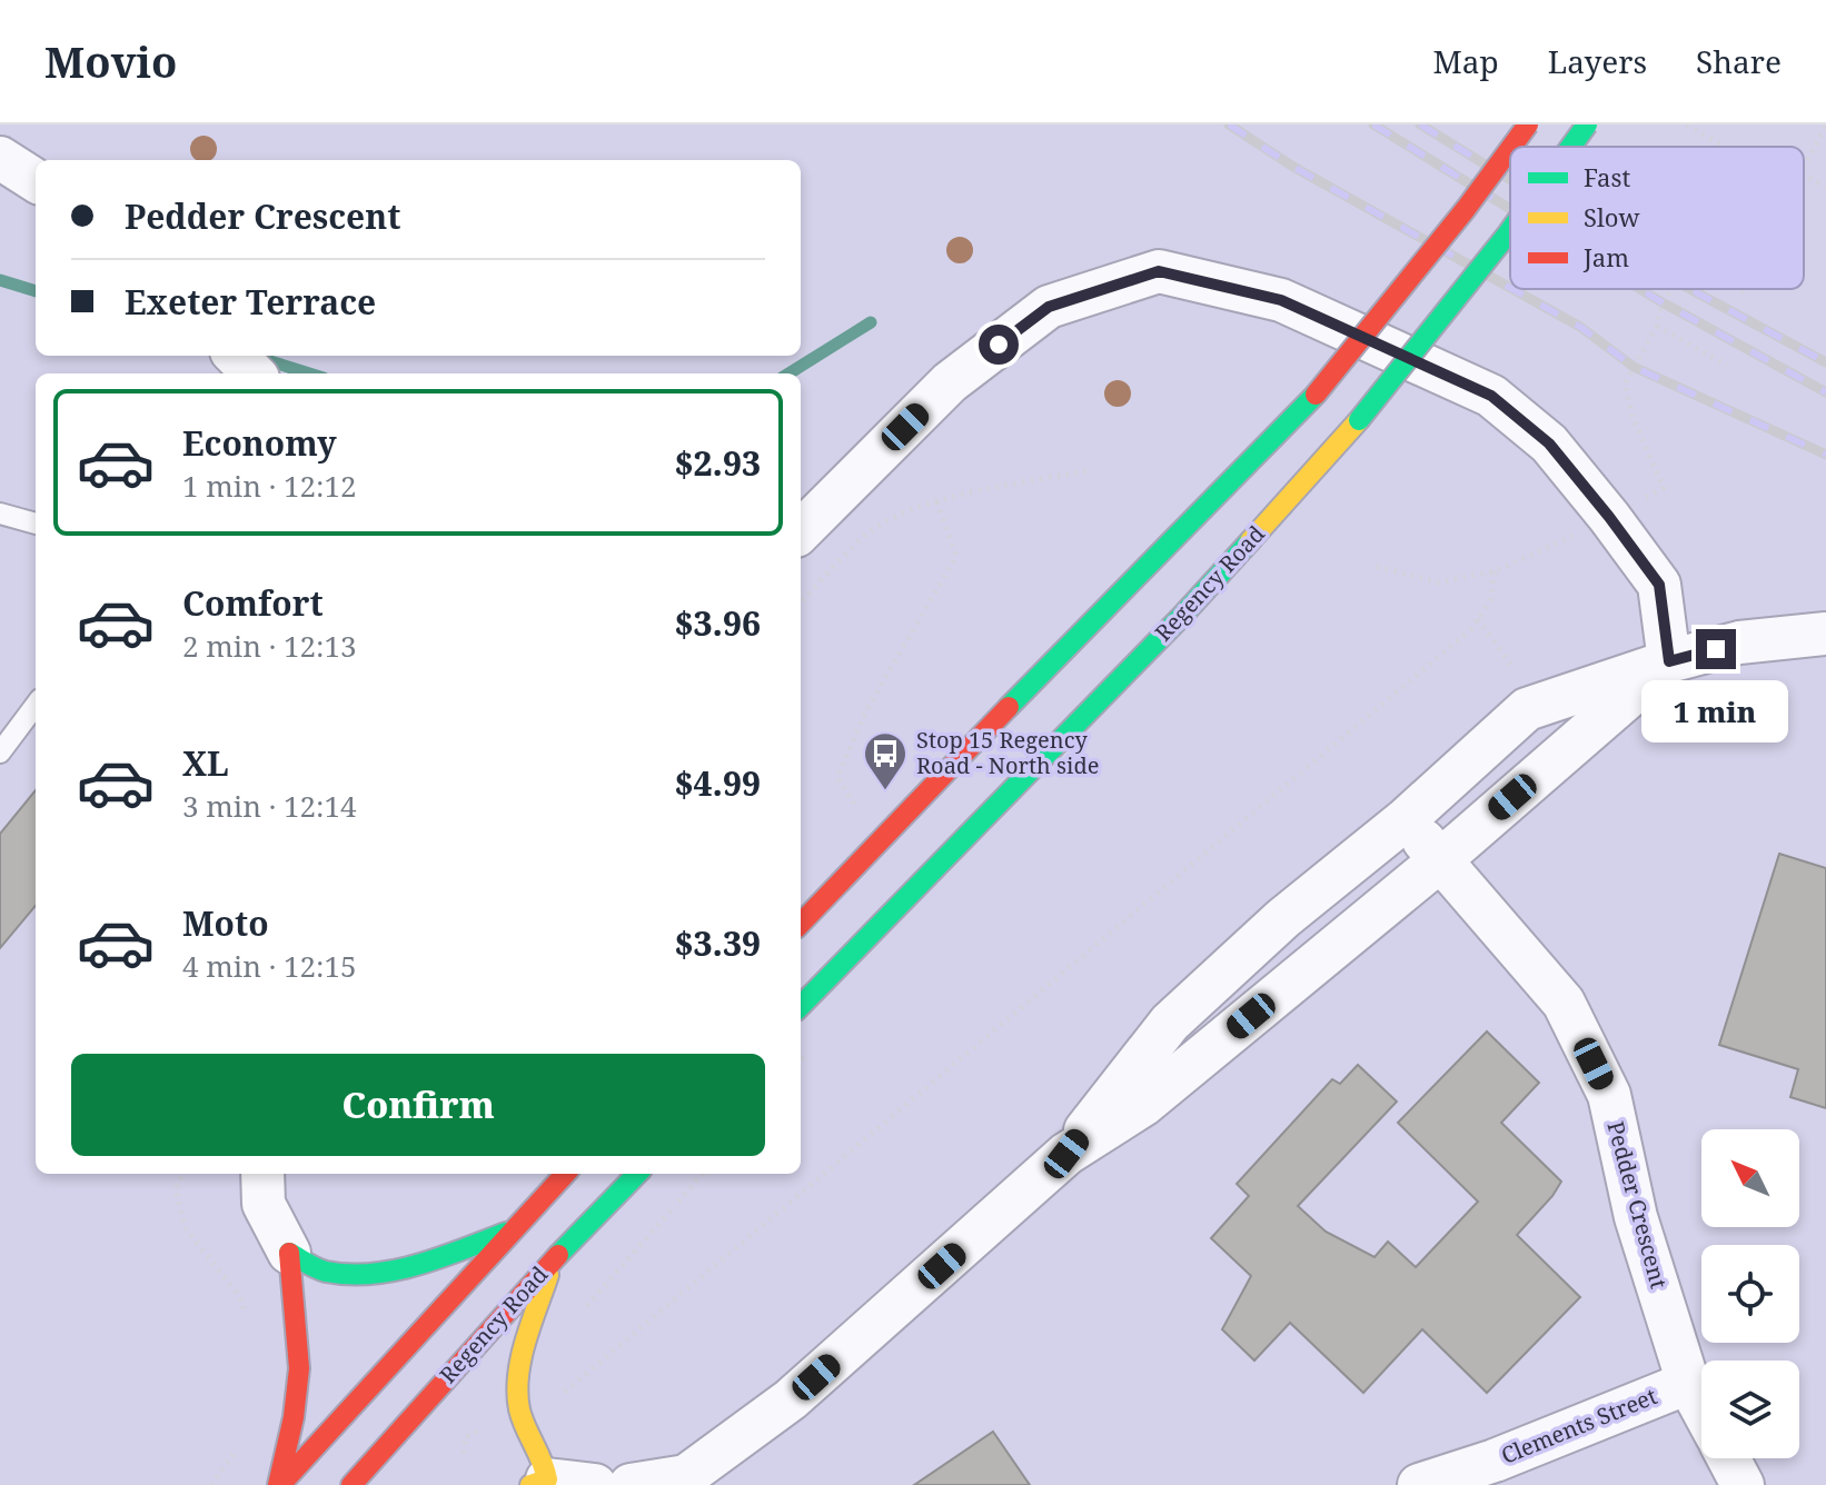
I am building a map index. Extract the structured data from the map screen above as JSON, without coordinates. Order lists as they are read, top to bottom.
{
  "streets": {
    "main road": ["Regency Road"],
    "street": ["Pedder Crescent", "Clements Street"]
  },
  "crossings": [
    ["Pedder Crescent", "Clements Street"]
  ],
  "places": {
    "bus stop": ["Stop 15 Regency Road - North side"]
  },
  "legend": ["Fast", "Slow", "Jam"],
  "north": "top left",
  "page": {
    "header": "Movio",
    "nav": ["Map", "Layers", "Share"],
    "banner": ["Pedder Crescent", "Exeter Terrace"],
    "list": [
      {
        "name": "Economy",
        "note": "1 min · 12:12",
        "value": "$2.93"
      },
      {
        "name": "Comfort",
        "note": "2 min · 12:13",
        "value": "$3.96"
      },
      {
        "name": "XL",
        "note": "3 min · 12:14",
        "value": "$4.99"
      },
      {
        "name": "Moto",
        "note": "4 min · 12:15",
        "value": "$3.39"
      }
    ],
    "bubble": "1 min",
    "buttons": "Confirm"
  }
}
